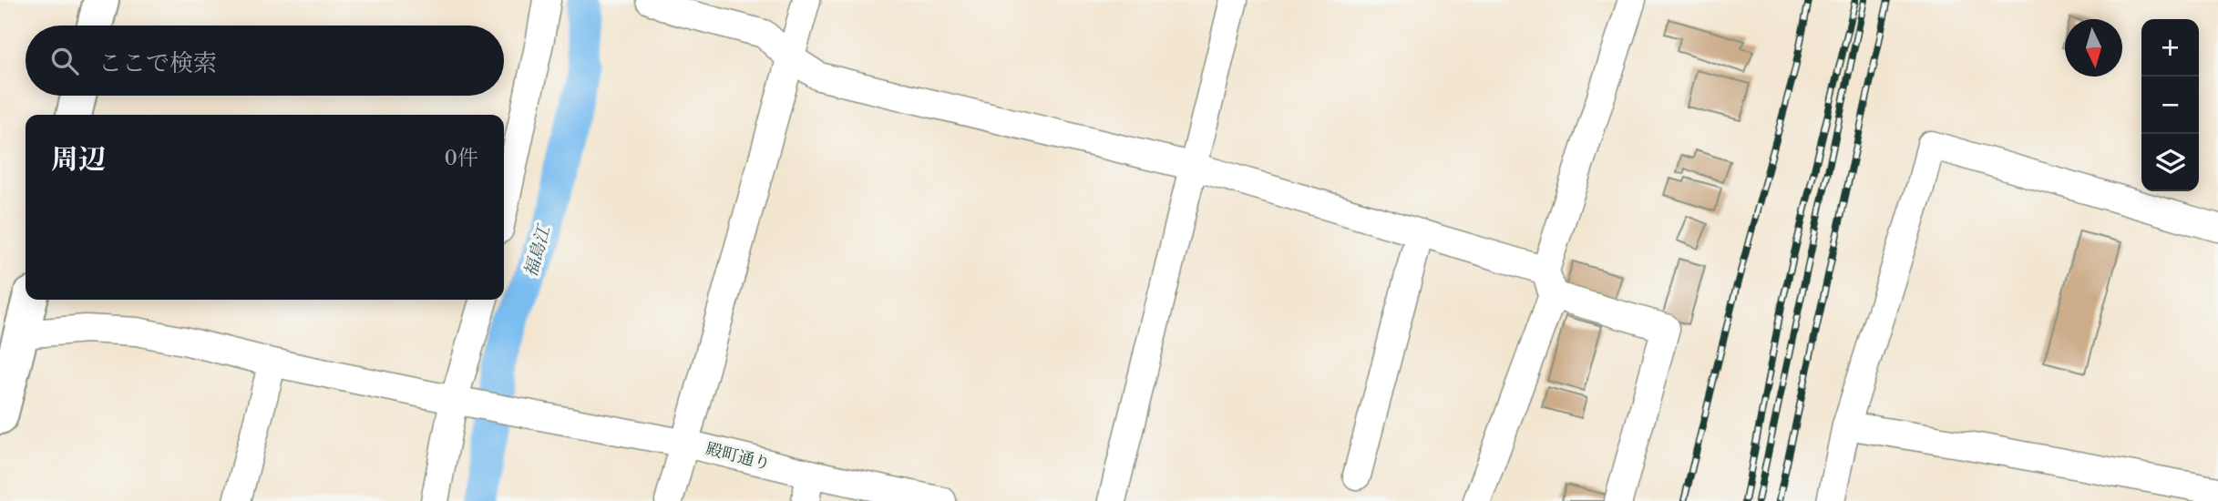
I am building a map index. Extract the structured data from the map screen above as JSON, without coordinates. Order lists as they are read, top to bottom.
{
  "streets": {
    "street": ["殿町通り"]
  },
  "water": ["福島江"],
  "north": "bottom",
  "page": {
    "map_buttons": ["+", "−"],
    "search": "ここで検索",
    "heading": ["周辺", "0件"]
  }
}
